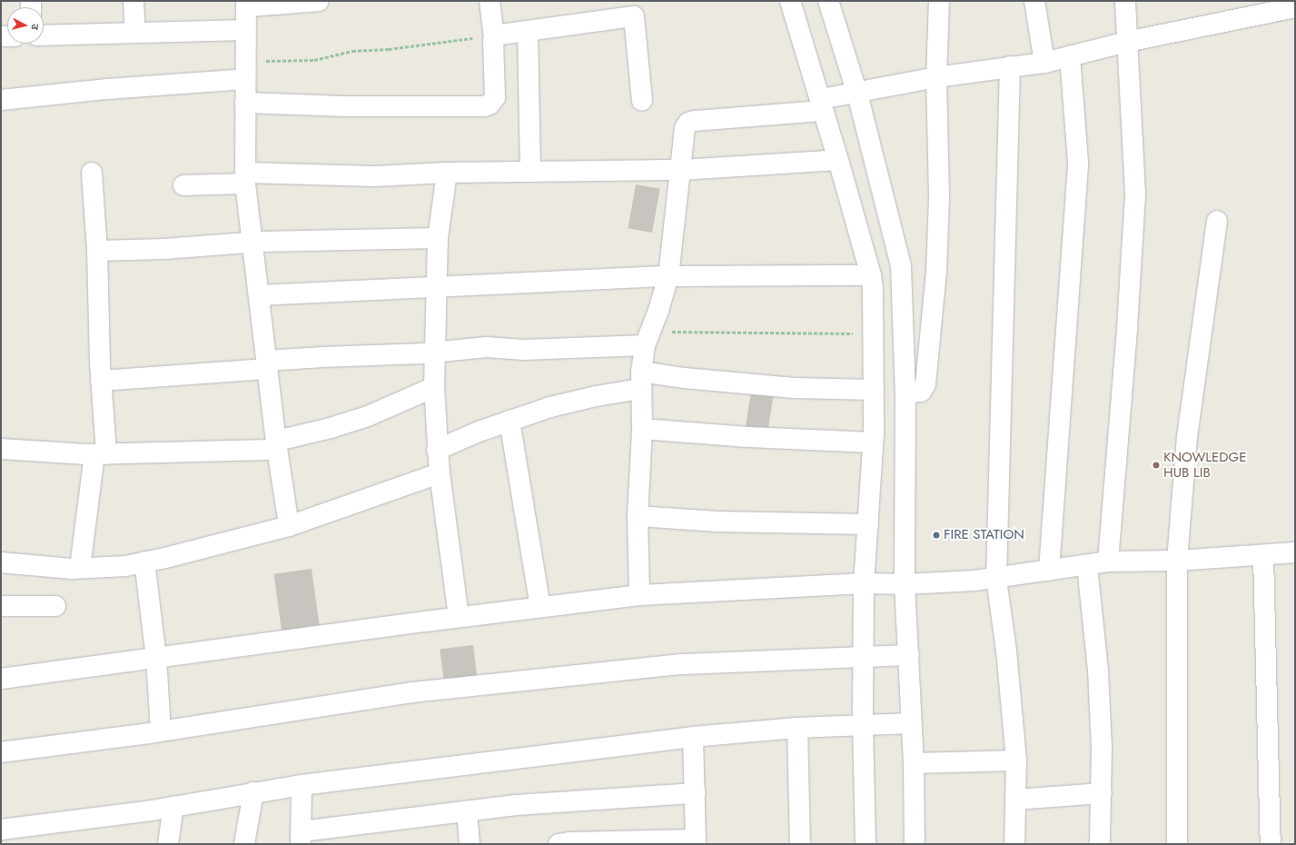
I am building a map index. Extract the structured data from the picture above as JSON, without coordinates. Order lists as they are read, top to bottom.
{
  "places": ["KNOWLEDGE HUB LIB", "FIRE STATION"],
  "north": "right"
}
